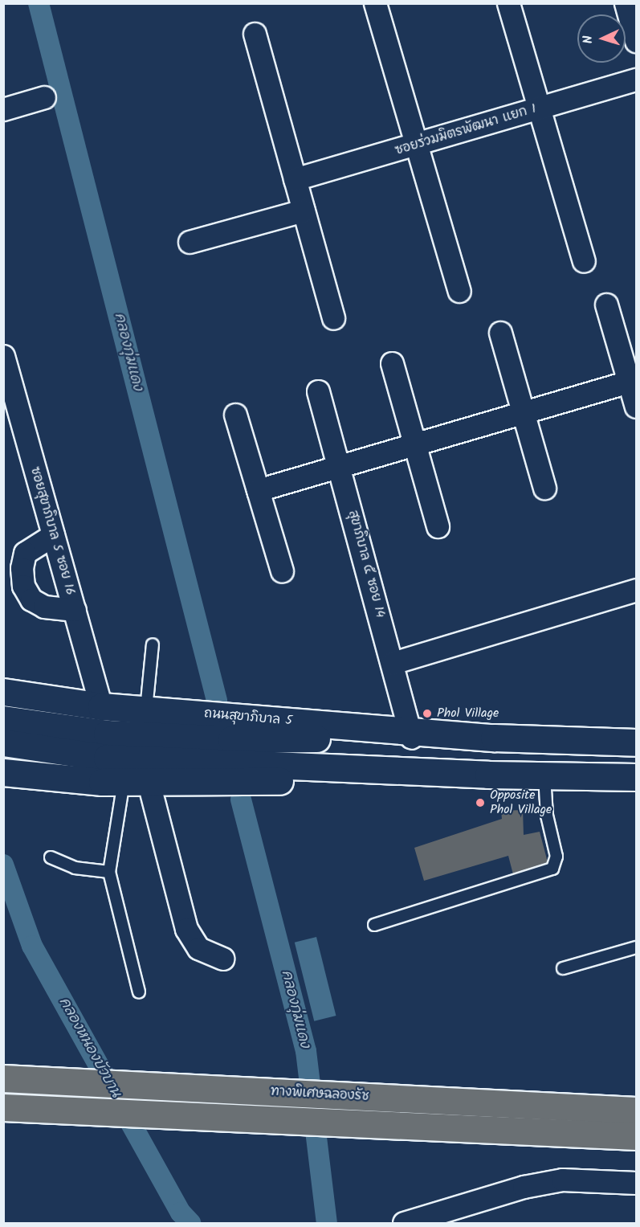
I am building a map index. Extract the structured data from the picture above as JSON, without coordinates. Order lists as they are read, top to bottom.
{
  "streets": {
    "highway": ["ทางพิเศษฉลองรัช"],
    "main road": ["ถนนสุขาภิบาล 5"],
    "street": ["ซอยร่วมมิตรพัฒนา แยก 1", "ซอยสุขาภิบาล 5 ซอย 16", "สุขาภิบาล ๕ ซอย 14"]
  },
  "crossings": [
    ["ซอยสุขาภิบาล 5 ซอย 16", "ถนนสุขาภิบาล 5"],
    ["สุขาภิบาล ๕ ซอย 14", "ถนนสุขาภิบาล 5"]
  ],
  "water": ["คลองกุ่มแดง", "คลองหนองบัวบาน"],
  "places": ["Phol Village", "Opposite Phol Village"],
  "north": "left"
}
